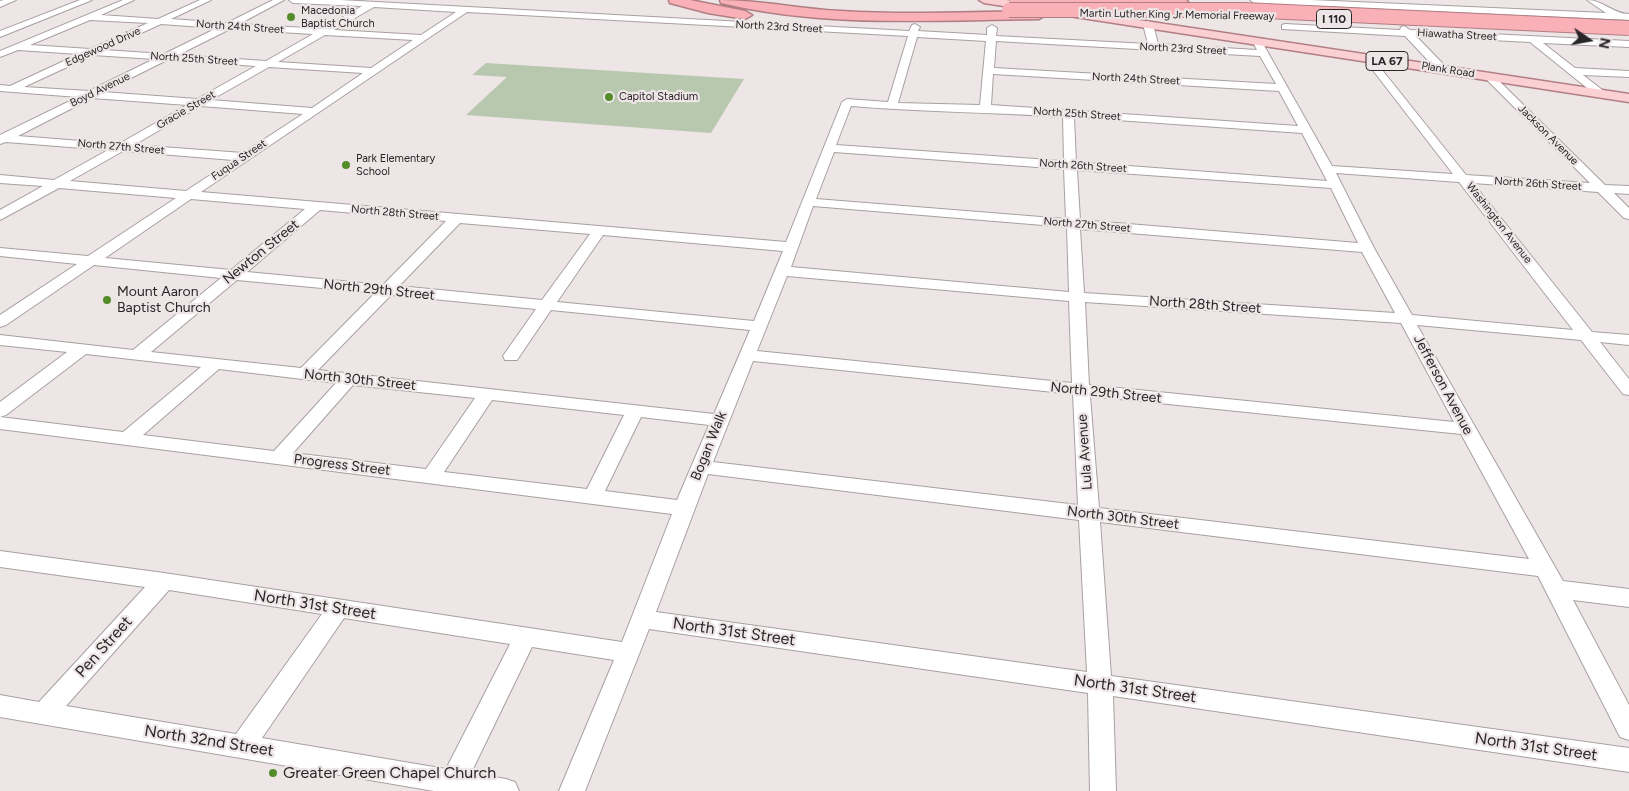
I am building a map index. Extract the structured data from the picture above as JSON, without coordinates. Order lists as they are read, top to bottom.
{
  "streets": {
    "highway": ["Martin Luther King Jr Memorial Freeway", "I 110"],
    "main road": ["LA 67", "Plank Road"],
    "street": [
      "North 24th Street",
      "North 23rd Street",
      "Hiawatha Street",
      "Edgewood Drive",
      "North 25th Street",
      "Boyd Avenue",
      "Gracie Street",
      "Jackson Avenue",
      "North 27th Street",
      "Fuqua Street",
      "North 26th Street",
      "North 28th Street",
      "Washington Avenue",
      "Newton Street",
      "North 29th Street",
      "North 30th Street",
      "Jefferson Avenue",
      "Bogan Walk",
      "Lula Avenue",
      "Progress Street",
      "North 31st Street",
      "Pen Street",
      "North 32nd Street"
    ]
  },
  "crossings": [
    ["Martin Luther King Jr Memorial Freeway", "Plank Road"],
    ["North 24th Street", "Edgewood Drive"],
    ["North 24th Street", "Boyd Avenue"],
    ["North 24th Street", "Gracie Street"],
    ["North 24th Street", "Fuqua Street"],
    ["North 24th Street", "Jefferson Avenue"],
    ["North 23rd Street", "Plank Road"],
    ["North 23rd Street", "Gracie Street"],
    ["North 23rd Street", "Fuqua Street"],
    ["North 23rd Street", "Jefferson Avenue"],
    ["Edgewood Drive", "North 25th Street"],
    ["North 25th Street", "Boyd Avenue"],
    ["North 25th Street", "Gracie Street"],
    ["North 25th Street", "Fuqua Street"],
    ["North 25th Street", "Jefferson Avenue"],
    ["North 25th Street", "Bogan Walk"],
    ["North 25th Street", "Lula Avenue"],
    ["Plank Road", "Jackson Avenue"],
    ["Plank Road", "Washington Avenue"],
    ["Plank Road", "Jefferson Avenue"],
    ["Boyd Avenue", "North 27th Street"],
    ["Gracie Street", "North 27th Street"],
    ["Gracie Street", "North 28th Street"],
    ["Jackson Avenue", "North 26th Street"],
    ["North 27th Street", "Fuqua Street"],
    ["North 27th Street", "Jefferson Avenue"],
    ["North 27th Street", "Bogan Walk"],
    ["North 27th Street", "Lula Avenue"],
    ["Fuqua Street", "North 28th Street"],
    ["Fuqua Street", "North 29th Street"],
    ["North 26th Street", "Washington Avenue"],
    ["North 26th Street", "Jefferson Avenue"],
    ["North 26th Street", "Bogan Walk"],
    ["North 26th Street", "Lula Avenue"],
    ["North 28th Street", "Washington Avenue"],
    ["North 28th Street", "Newton Street"],
    ["North 28th Street", "Jefferson Avenue"],
    ["North 28th Street", "Bogan Walk"],
    ["North 28th Street", "Lula Avenue"],
    ["Newton Street", "North 29th Street"],
    ["Newton Street", "North 30th Street"],
    ["North 29th Street", "Jefferson Avenue"],
    ["North 29th Street", "Bogan Walk"],
    ["North 29th Street", "Lula Avenue"],
    ["North 30th Street", "Jefferson Avenue"],
    ["North 30th Street", "Bogan Walk"],
    ["North 30th Street", "Lula Avenue"],
    ["Bogan Walk", "Progress Street"],
    ["Bogan Walk", "North 31st Street"],
    ["Lula Avenue", "North 31st Street"],
    ["North 31st Street", "Pen Street"],
    ["Pen Street", "North 32nd Street"]
  ],
  "places": [
    "Macedonia Baptist Church",
    "Capitol Stadium",
    "Park Elementary School",
    "Mount Aaron Baptist Church",
    "Greater Green Chapel Church"
  ],
  "north": "right"
}
